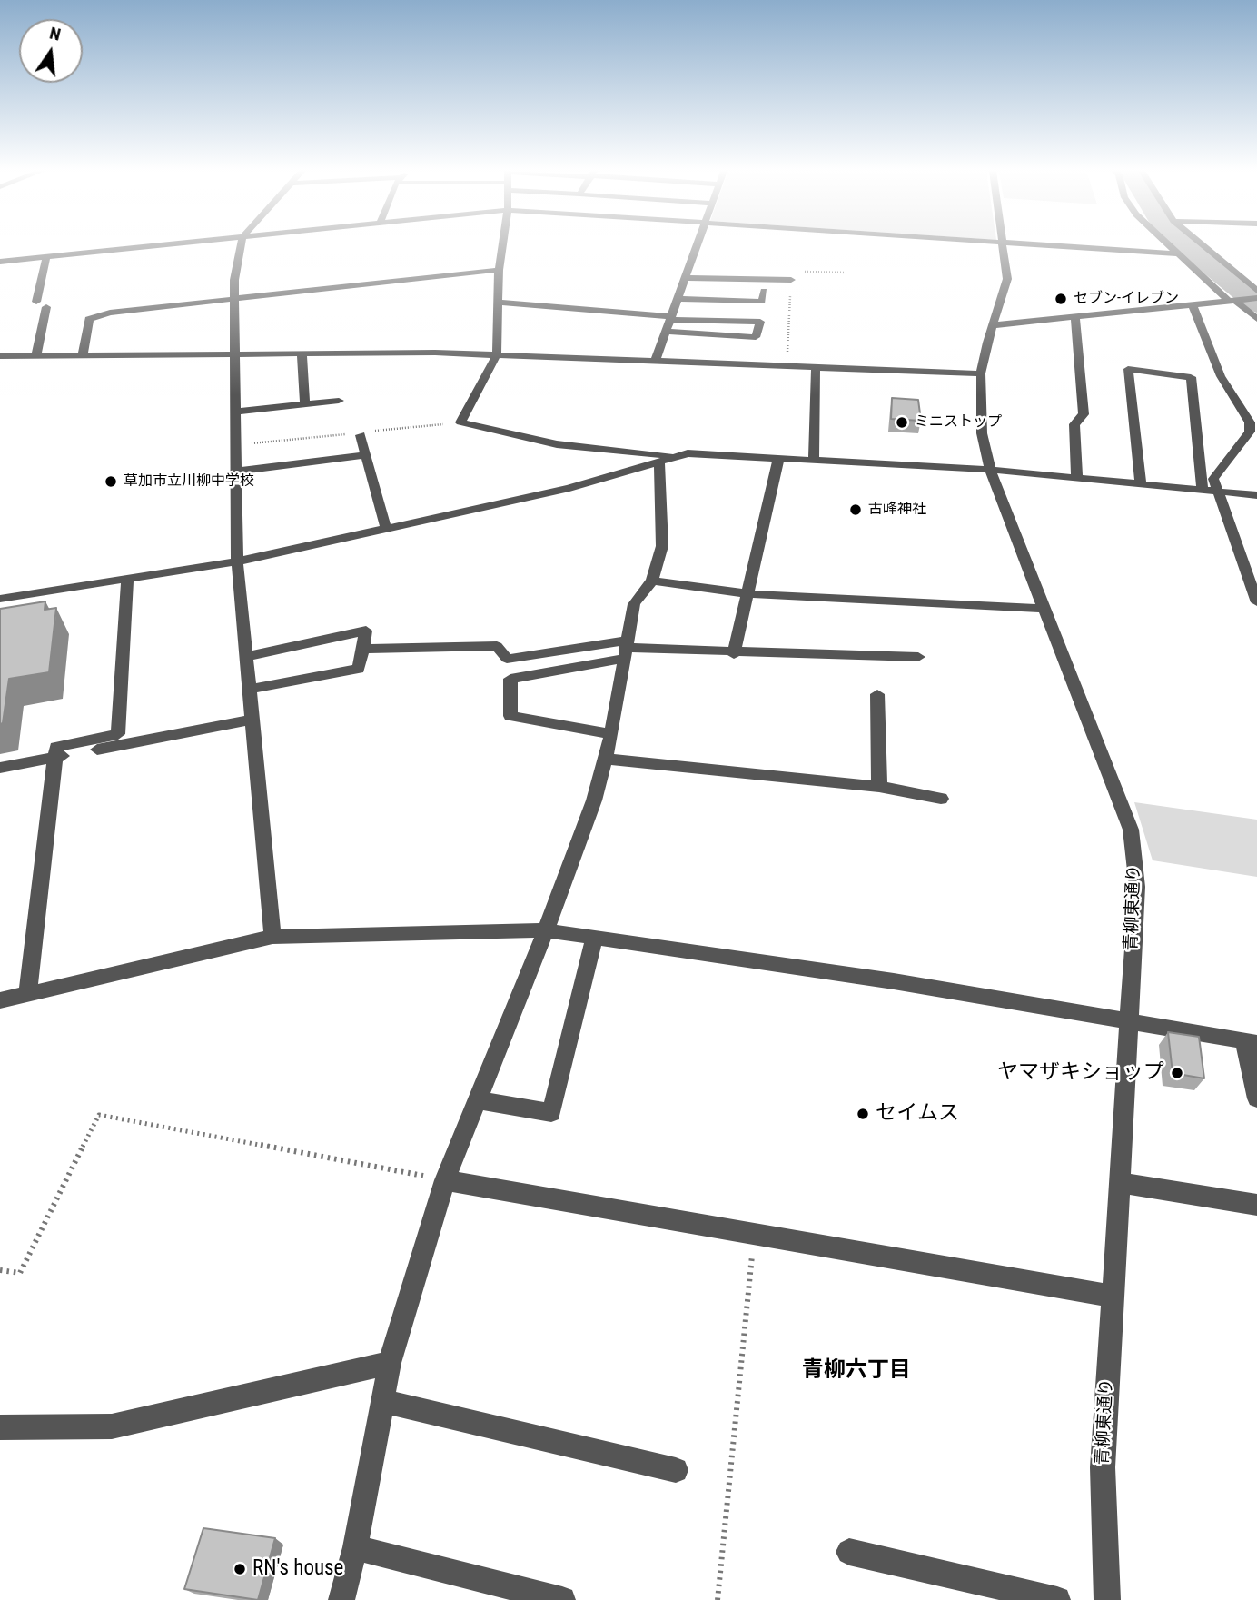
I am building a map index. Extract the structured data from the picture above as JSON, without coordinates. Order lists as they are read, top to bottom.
{
  "streets": {
    "street": ["青柳東通り"]
  },
  "districts": ["青柳六丁目"],
  "places": [
    "セブン-イレブン",
    "ミニストップ",
    "草加市立川柳中学校",
    "古峰神社",
    "ヤマザキショップ",
    "セイムス",
    "RN's house"
  ],
  "north": "top"
}
